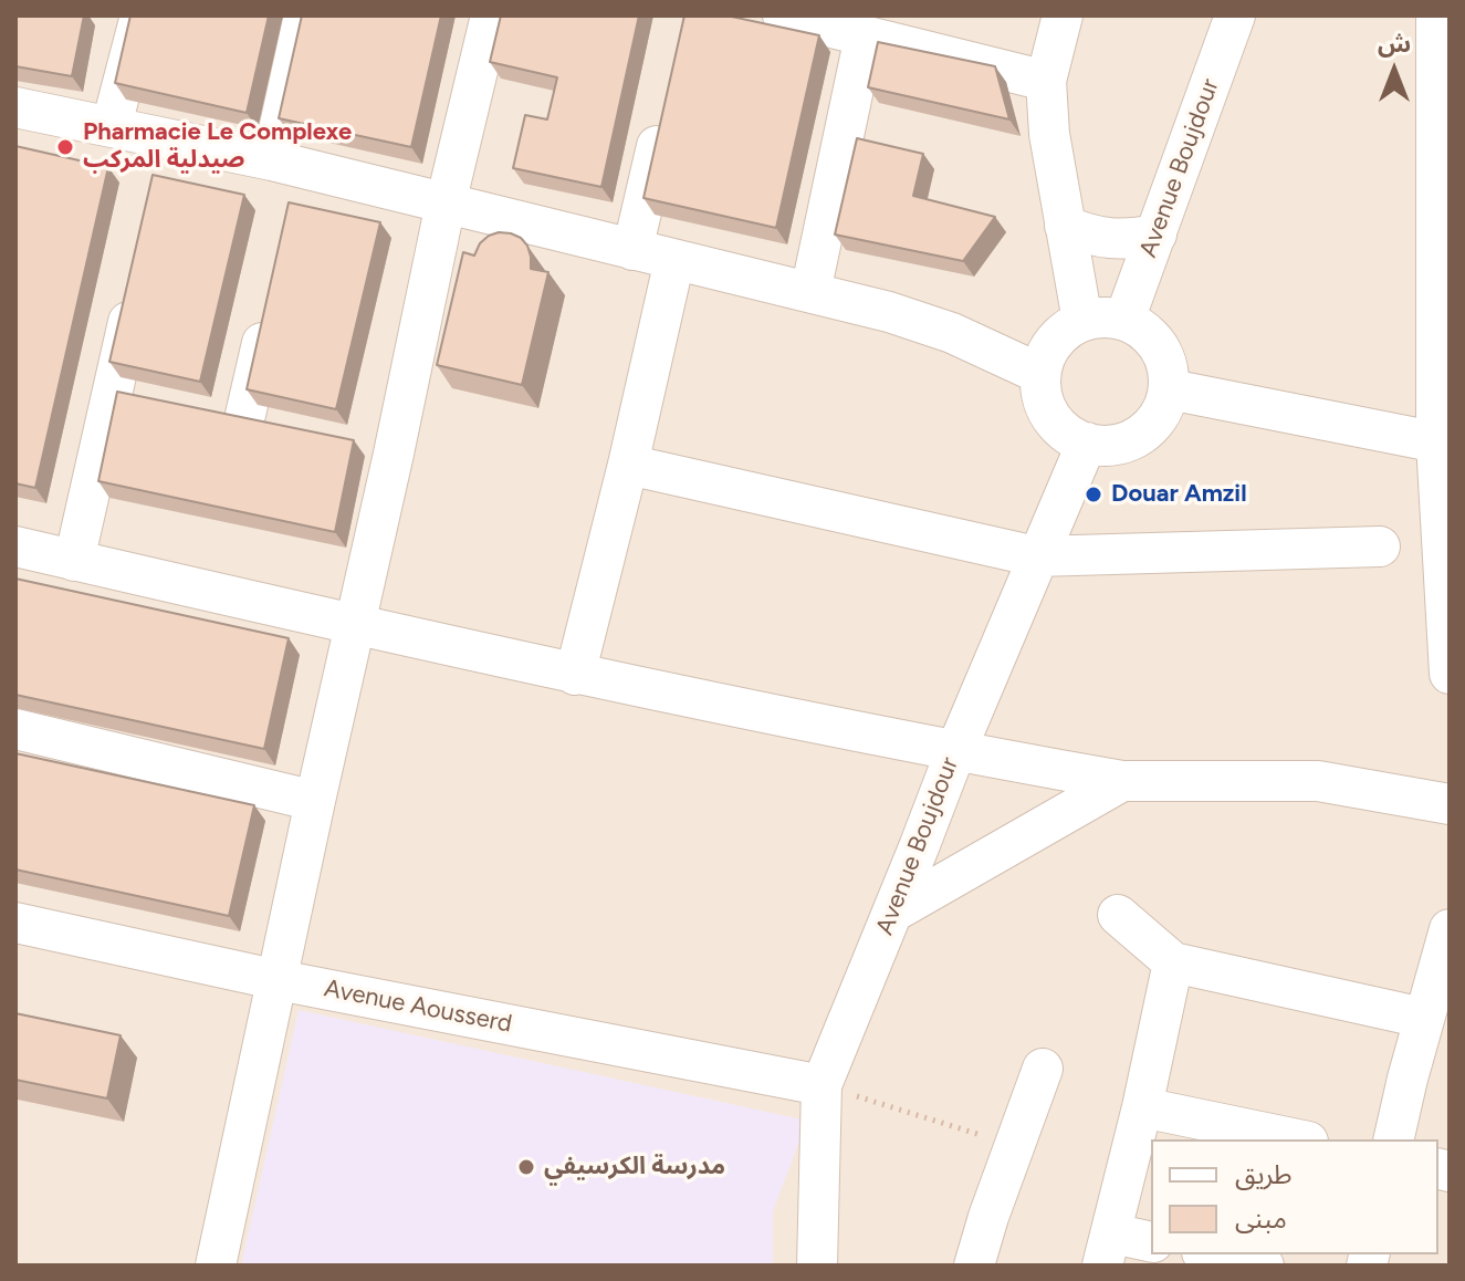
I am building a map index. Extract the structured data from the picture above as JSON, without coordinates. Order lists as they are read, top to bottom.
{
  "streets": {
    "street": ["Avenue Boujdour", "Avenue Aousserd"]
  },
  "crossings": [
    ["Avenue Boujdour", "Avenue Aousserd"]
  ],
  "places": ["Pharmacie Le Complexe صيدلية المركب", "Douar Amzil", "مدرسة الكرسيفي"],
  "legend": ["طريق", "مبنى"],
  "north": "top"
}
